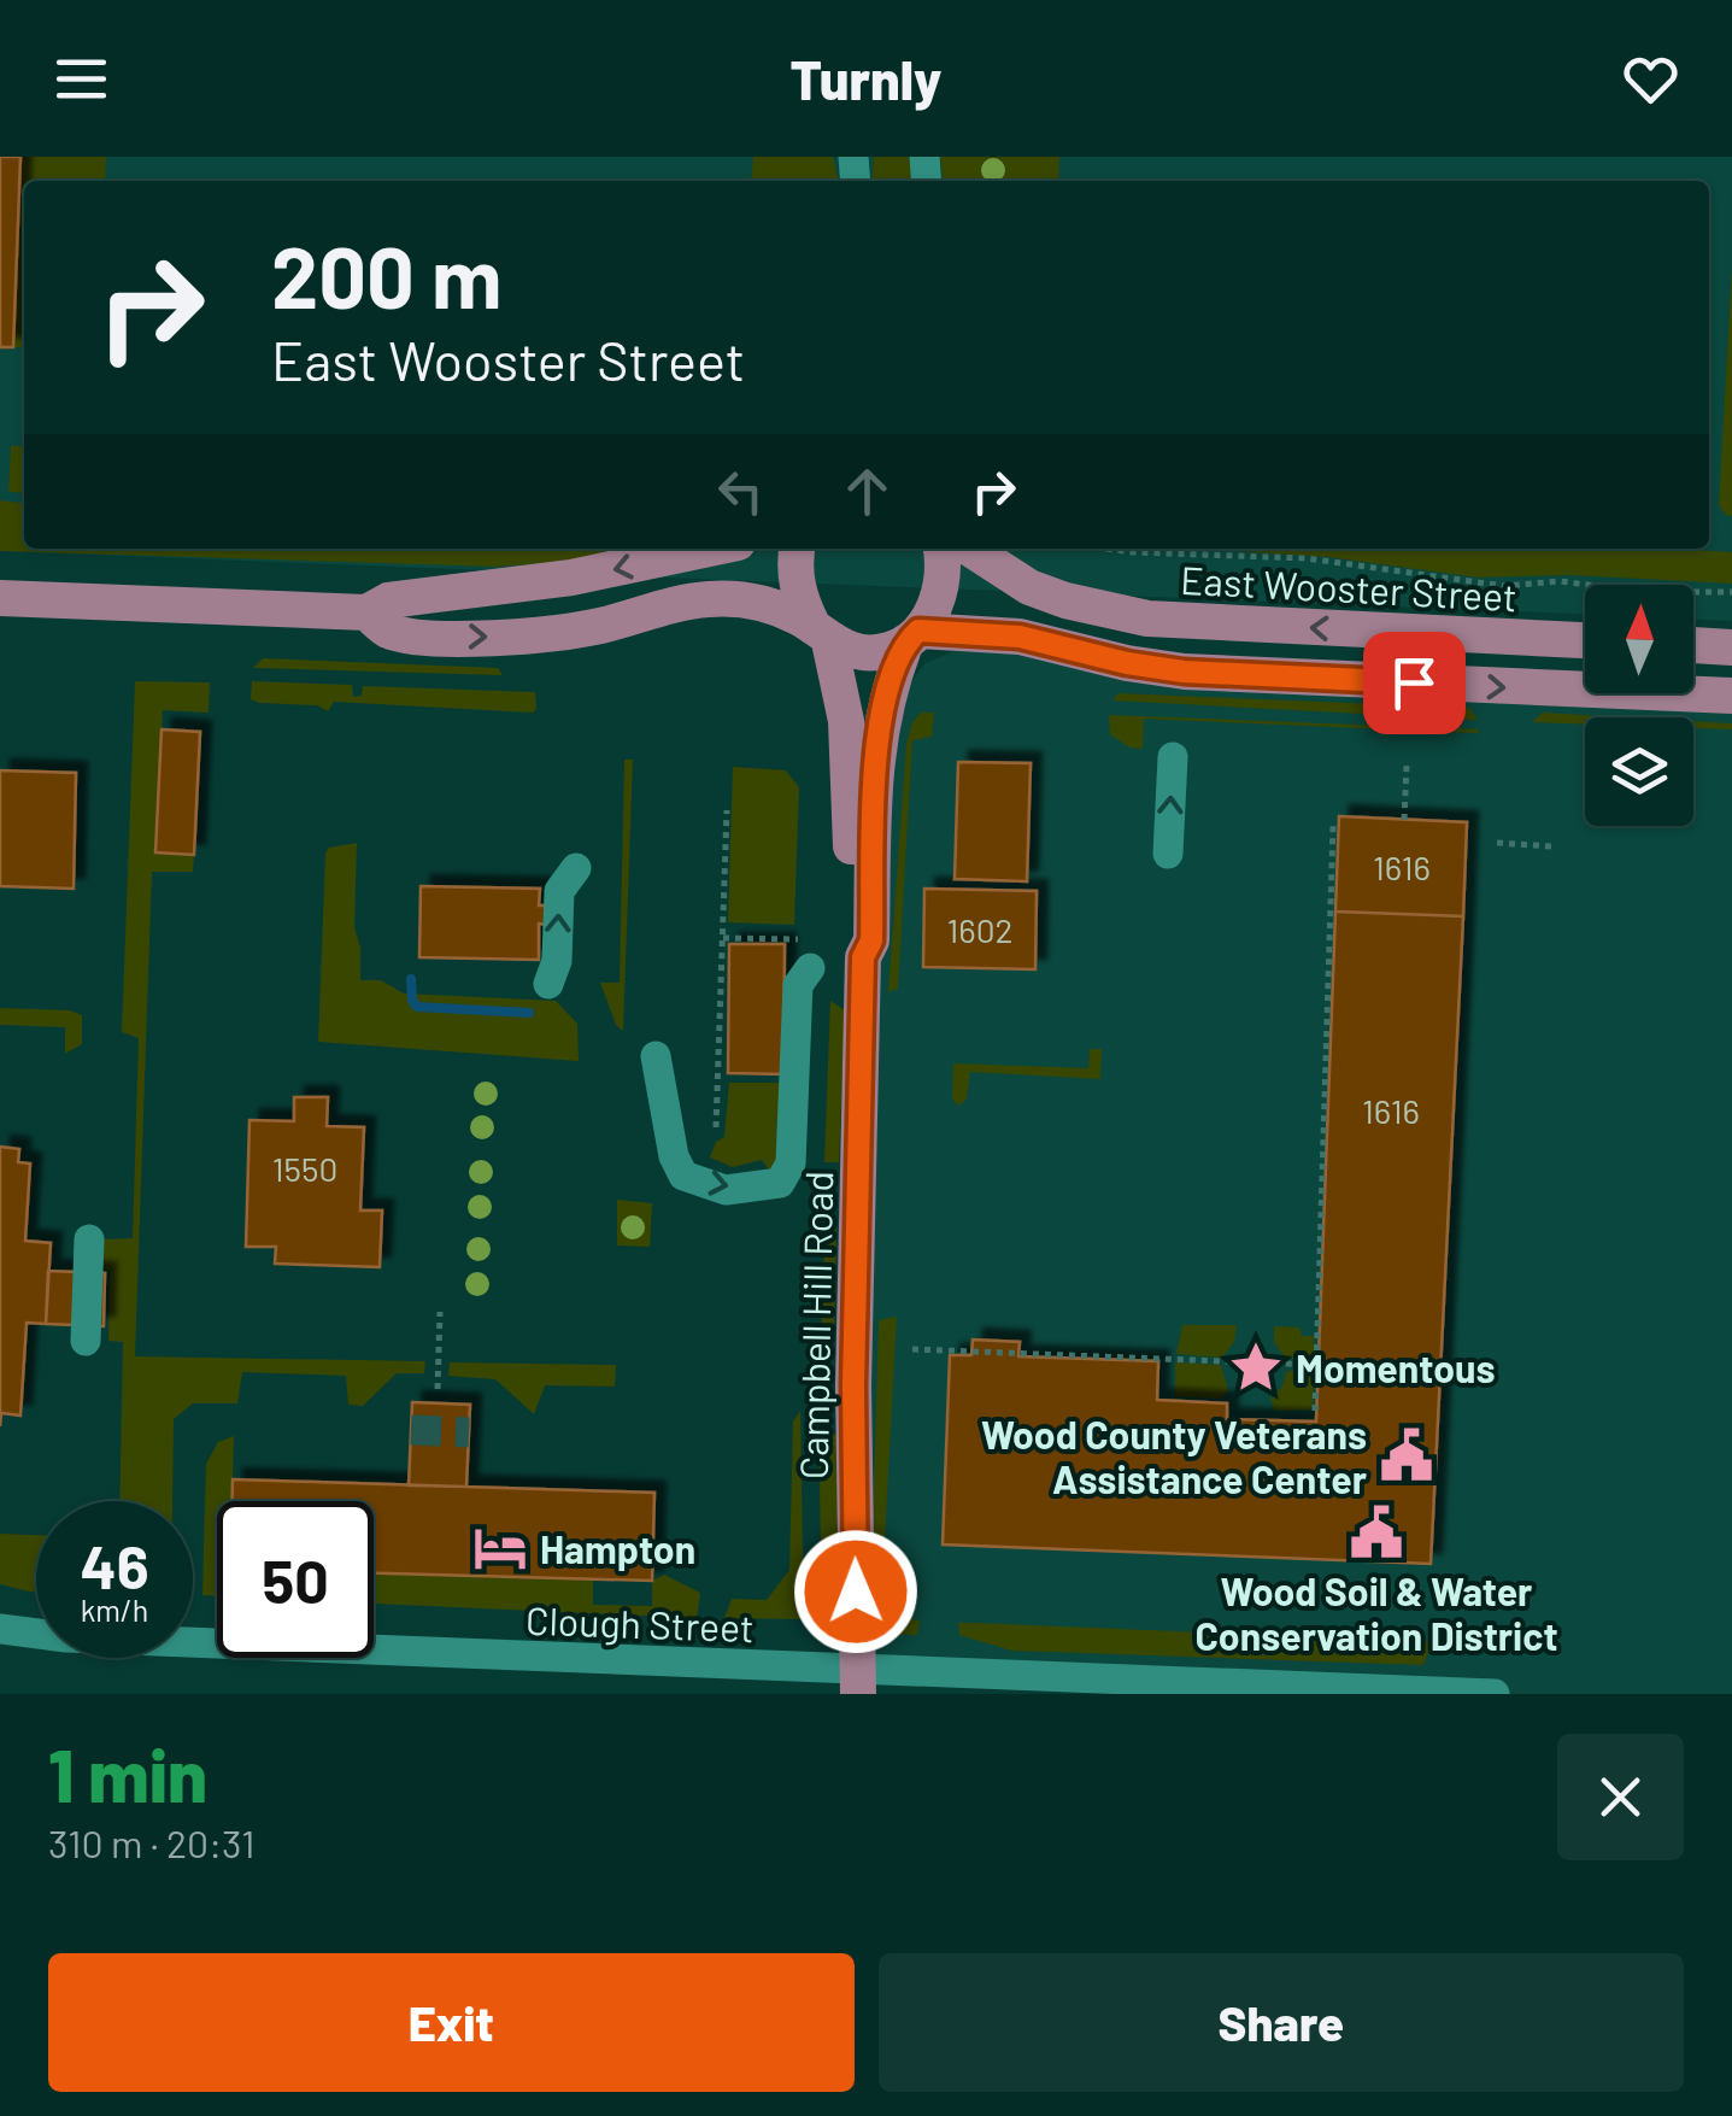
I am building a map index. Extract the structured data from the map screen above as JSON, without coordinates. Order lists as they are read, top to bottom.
{
  "streets": {
    "main road": ["East Wooster Street", "Campbell Hill Road"],
    "street": ["Clough Street"]
  },
  "crossings": [
    ["Campbell Hill Road", "Clough Street"]
  ],
  "places": {
    "place": ["Momentous"],
    "public building": ["Wood County Veterans Assistance Center", "Wood Soil & Water Conservation District"],
    "hotel": ["Hampton"]
  },
  "house_numbers": [
    "1616",
    "1602",
    "1616",
    "1550"
  ],
  "north": "top",
  "page": {
    "header": "Turnly",
    "turn": ["200 m", "East Wooster Street"],
    "speed": "46 km/h",
    "limit": "50",
    "heading": ["1 min", "310 m · 20:31"],
    "buttons": ["Exit", "Share"]
  }
}
